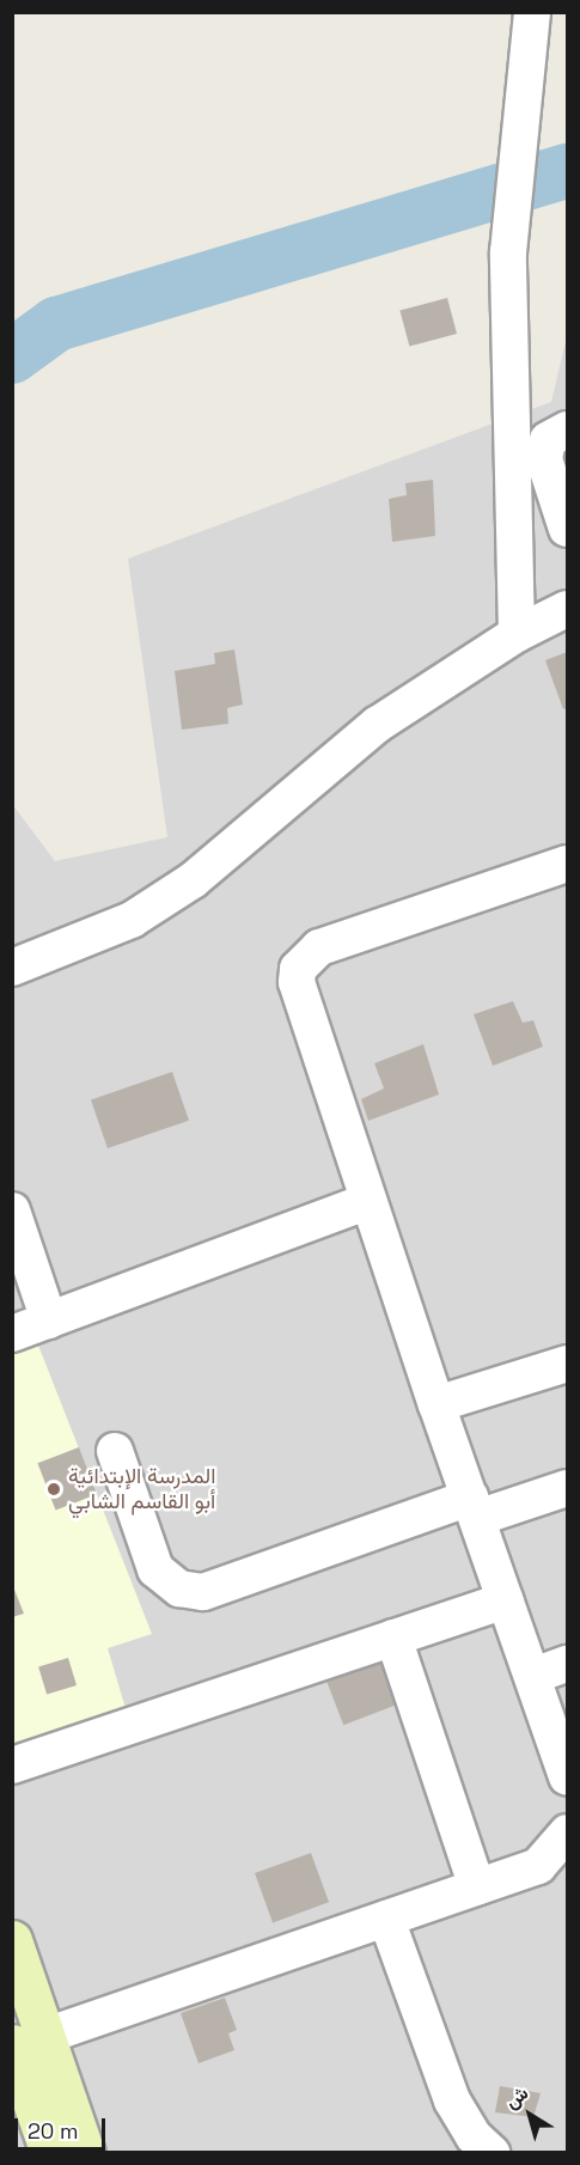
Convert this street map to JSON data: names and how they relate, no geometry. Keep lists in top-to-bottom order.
{
  "places": ["المدرسة الإبتدائية أبو القاسم الشابي"],
  "scale_bar": "20 m",
  "north": "top left"
}
